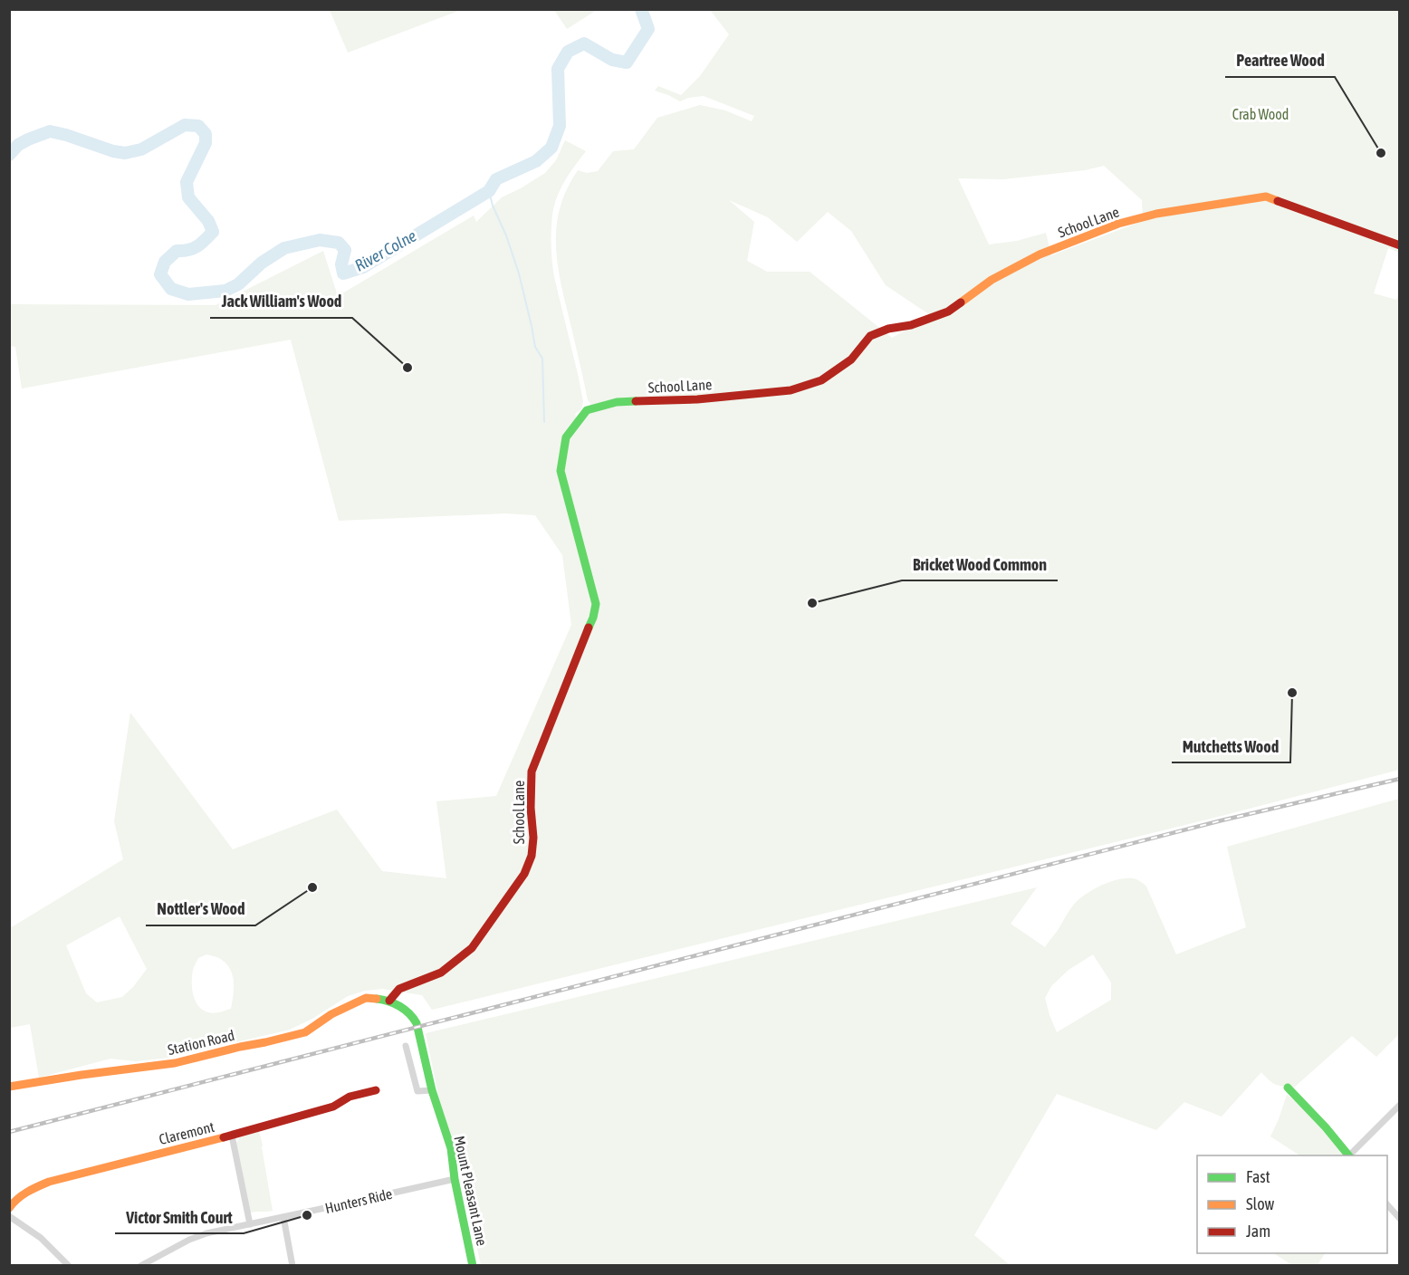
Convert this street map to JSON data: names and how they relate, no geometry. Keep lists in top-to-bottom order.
{
  "streets": {
    "street": [
      "School Lane",
      "Station Road",
      "Claremont",
      "Mount Pleasant Lane",
      "Hunters Ride"
    ]
  },
  "crossings": [
    ["School Lane", "Station Road"],
    ["School Lane", "Mount Pleasant Lane"],
    ["Station Road", "Mount Pleasant Lane"],
    ["Mount Pleasant Lane", "Hunters Ride"]
  ],
  "water": ["River Colne"],
  "parks": ["Crab Wood"],
  "places": [
    "Peartree Wood",
    "Jack William's Wood",
    "Bricket Wood Common",
    "Mutchetts Wood",
    "Nottler's Wood",
    "Victor Smith Court"
  ],
  "legend": ["Fast", "Slow", "Jam"]
}
